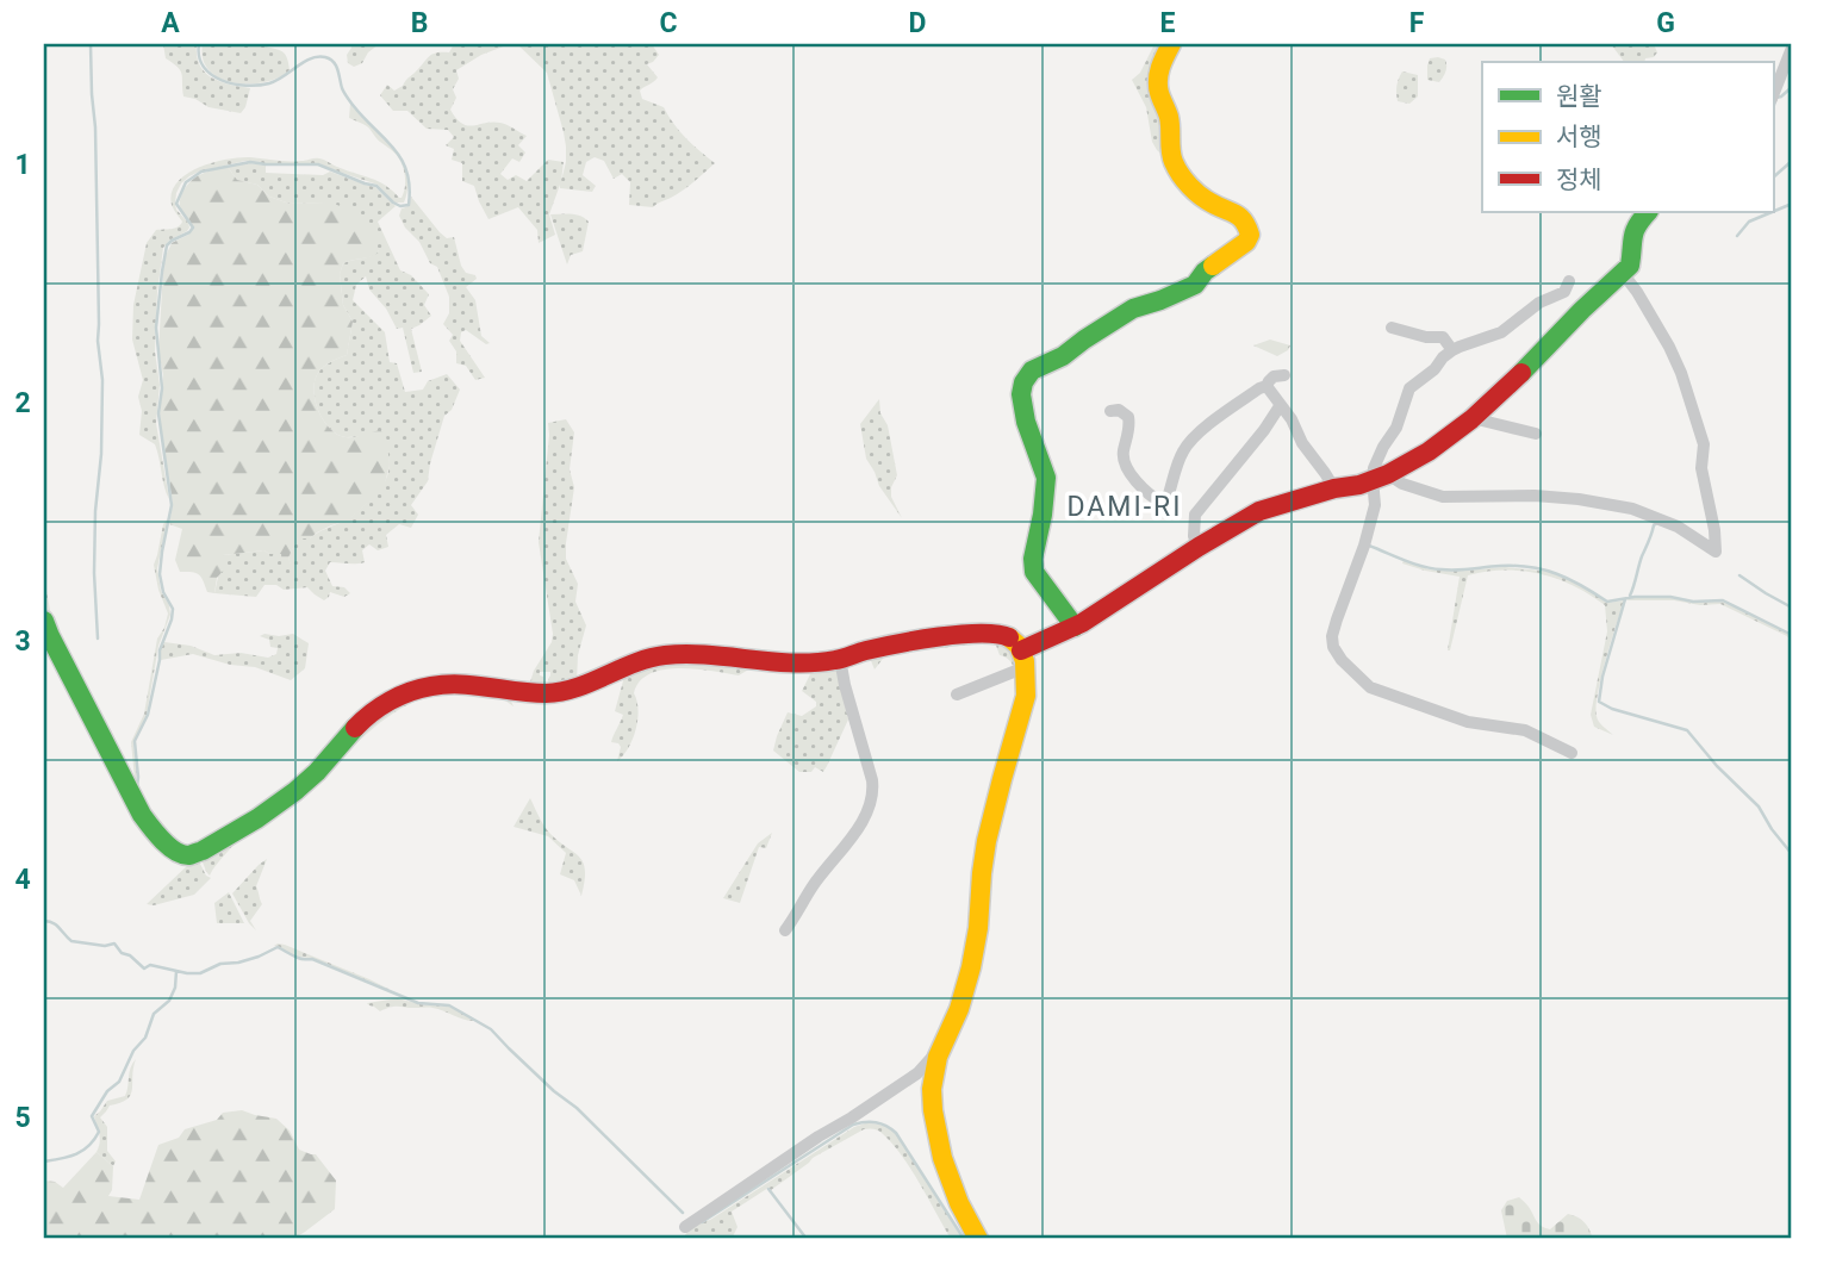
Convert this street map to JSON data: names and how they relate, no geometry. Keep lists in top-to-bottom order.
{
  "districts": ["DAMI-RI"],
  "legend": ["원활", "서행", "정체"],
  "grid": {
    "columns": [
      "A",
      "B",
      "C",
      "D",
      "E",
      "F",
      "G"
    ],
    "rows": [
      "1",
      "2",
      "3",
      "4",
      "5"
    ]
  }
}
